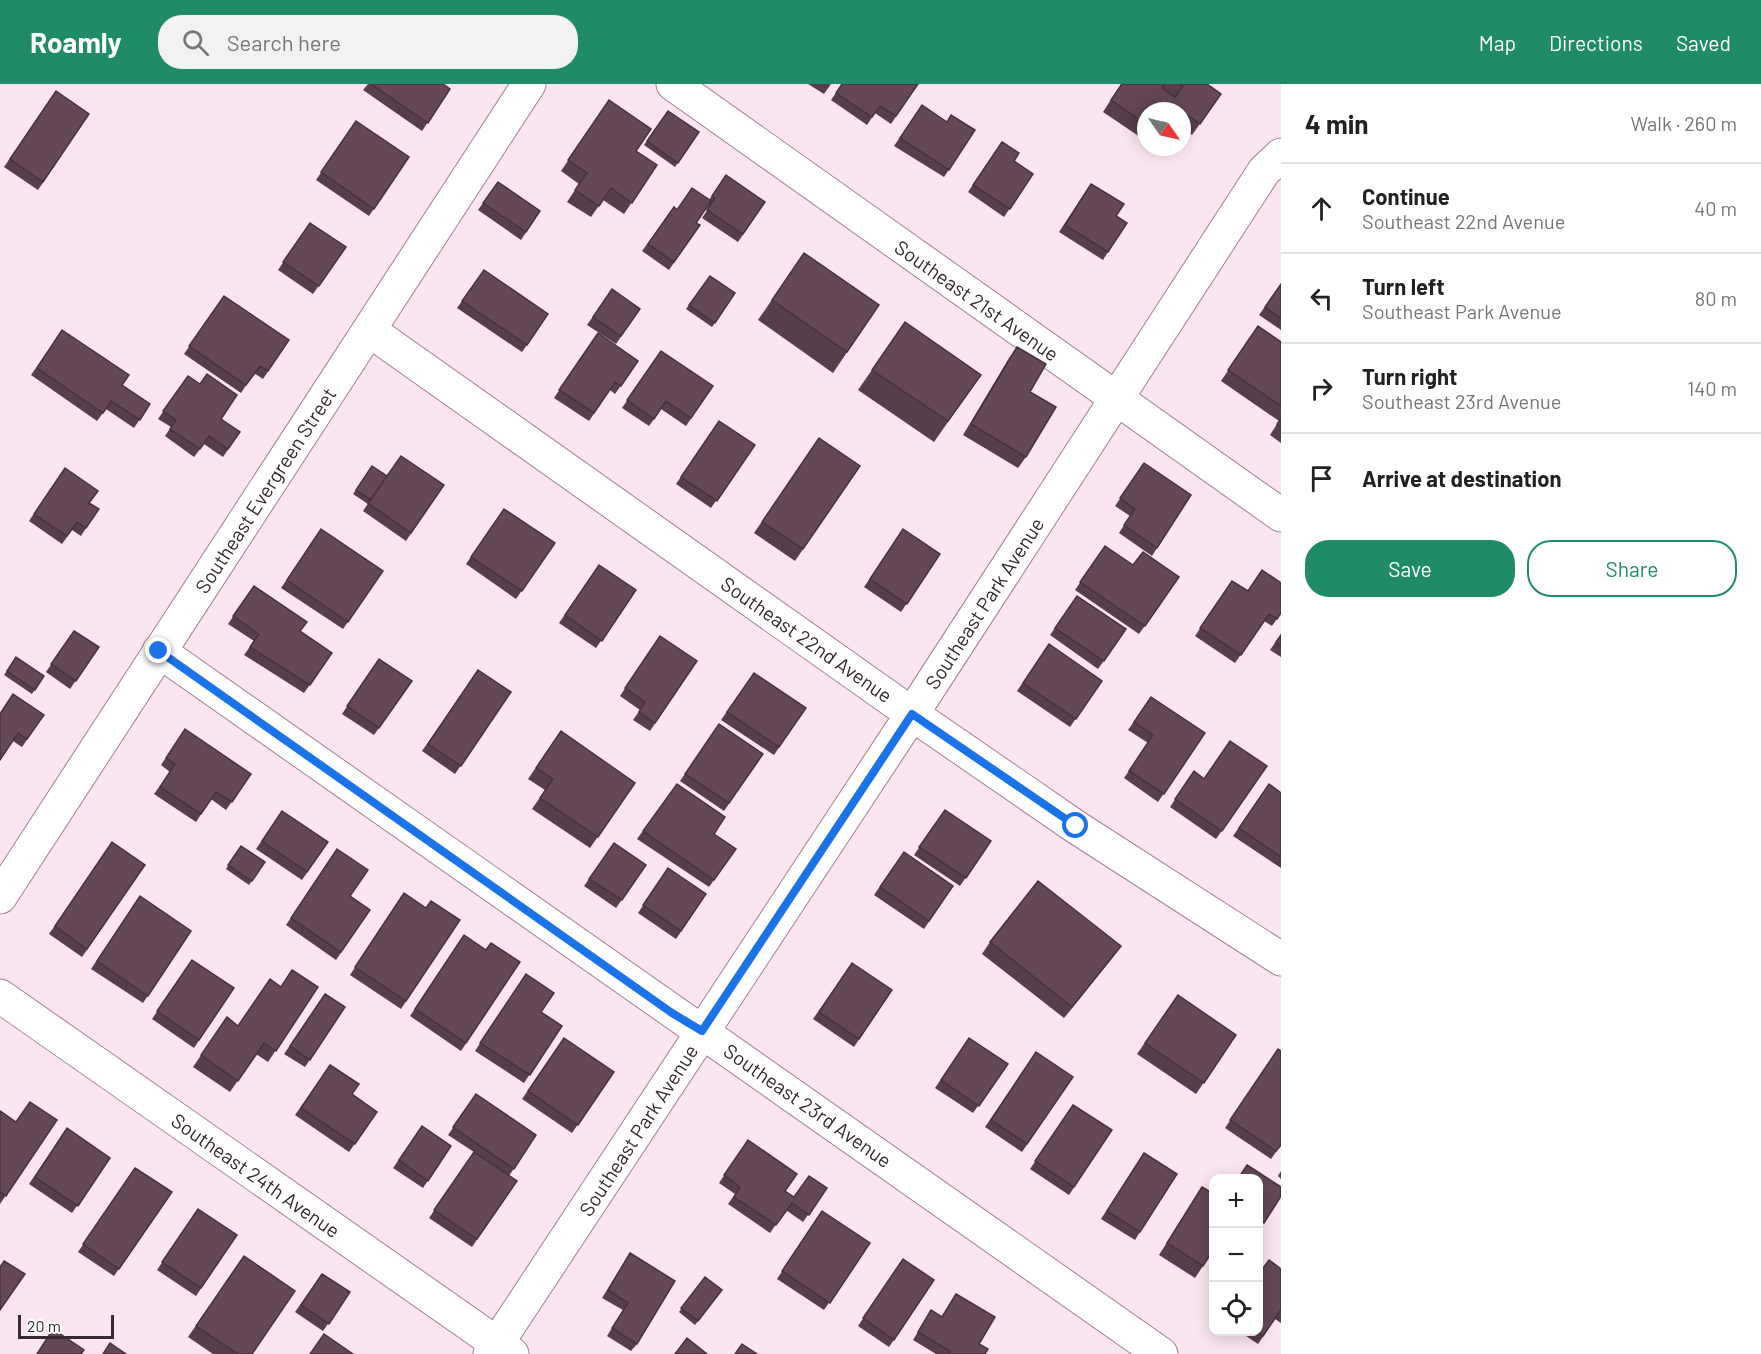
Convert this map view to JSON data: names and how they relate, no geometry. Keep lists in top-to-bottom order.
{
  "streets": {
    "street": [
      "Southeast 21st Avenue",
      "Southeast Evergreen Street",
      "Southeast Park Avenue",
      "Southeast 22nd Avenue",
      "Southeast 23rd Avenue",
      "Southeast 24th Avenue"
    ]
  },
  "crossings": [
    ["Southeast 21st Avenue", "Southeast Park Avenue"],
    ["Southeast Evergreen Street", "Southeast 22nd Avenue"],
    ["Southeast Evergreen Street", "Southeast 23rd Avenue"],
    ["Southeast Park Avenue", "Southeast 22nd Avenue"],
    ["Southeast Park Avenue", "Southeast 23rd Avenue"],
    ["Southeast Park Avenue", "Southeast 24th Avenue"]
  ],
  "scale_bar": "20 m",
  "north": "bottom right",
  "page": {
    "header": "Roamly",
    "search": "Search here",
    "nav": ["Map", "Directions", "Saved"],
    "heading": ["4 min", "Walk · 260 m"],
    "list": [
      ["Continue", "Southeast 22nd Avenue", "40 m"],
      ["Turn left", "Southeast Park Avenue", "80 m"],
      ["Turn right", "Southeast 23rd Avenue", "140 m"],
      "Arrive at destination"
    ],
    "buttons": ["Save", "Share"],
    "map_buttons": ["+", "−"],
    "scale": "20 m"
  }
}
